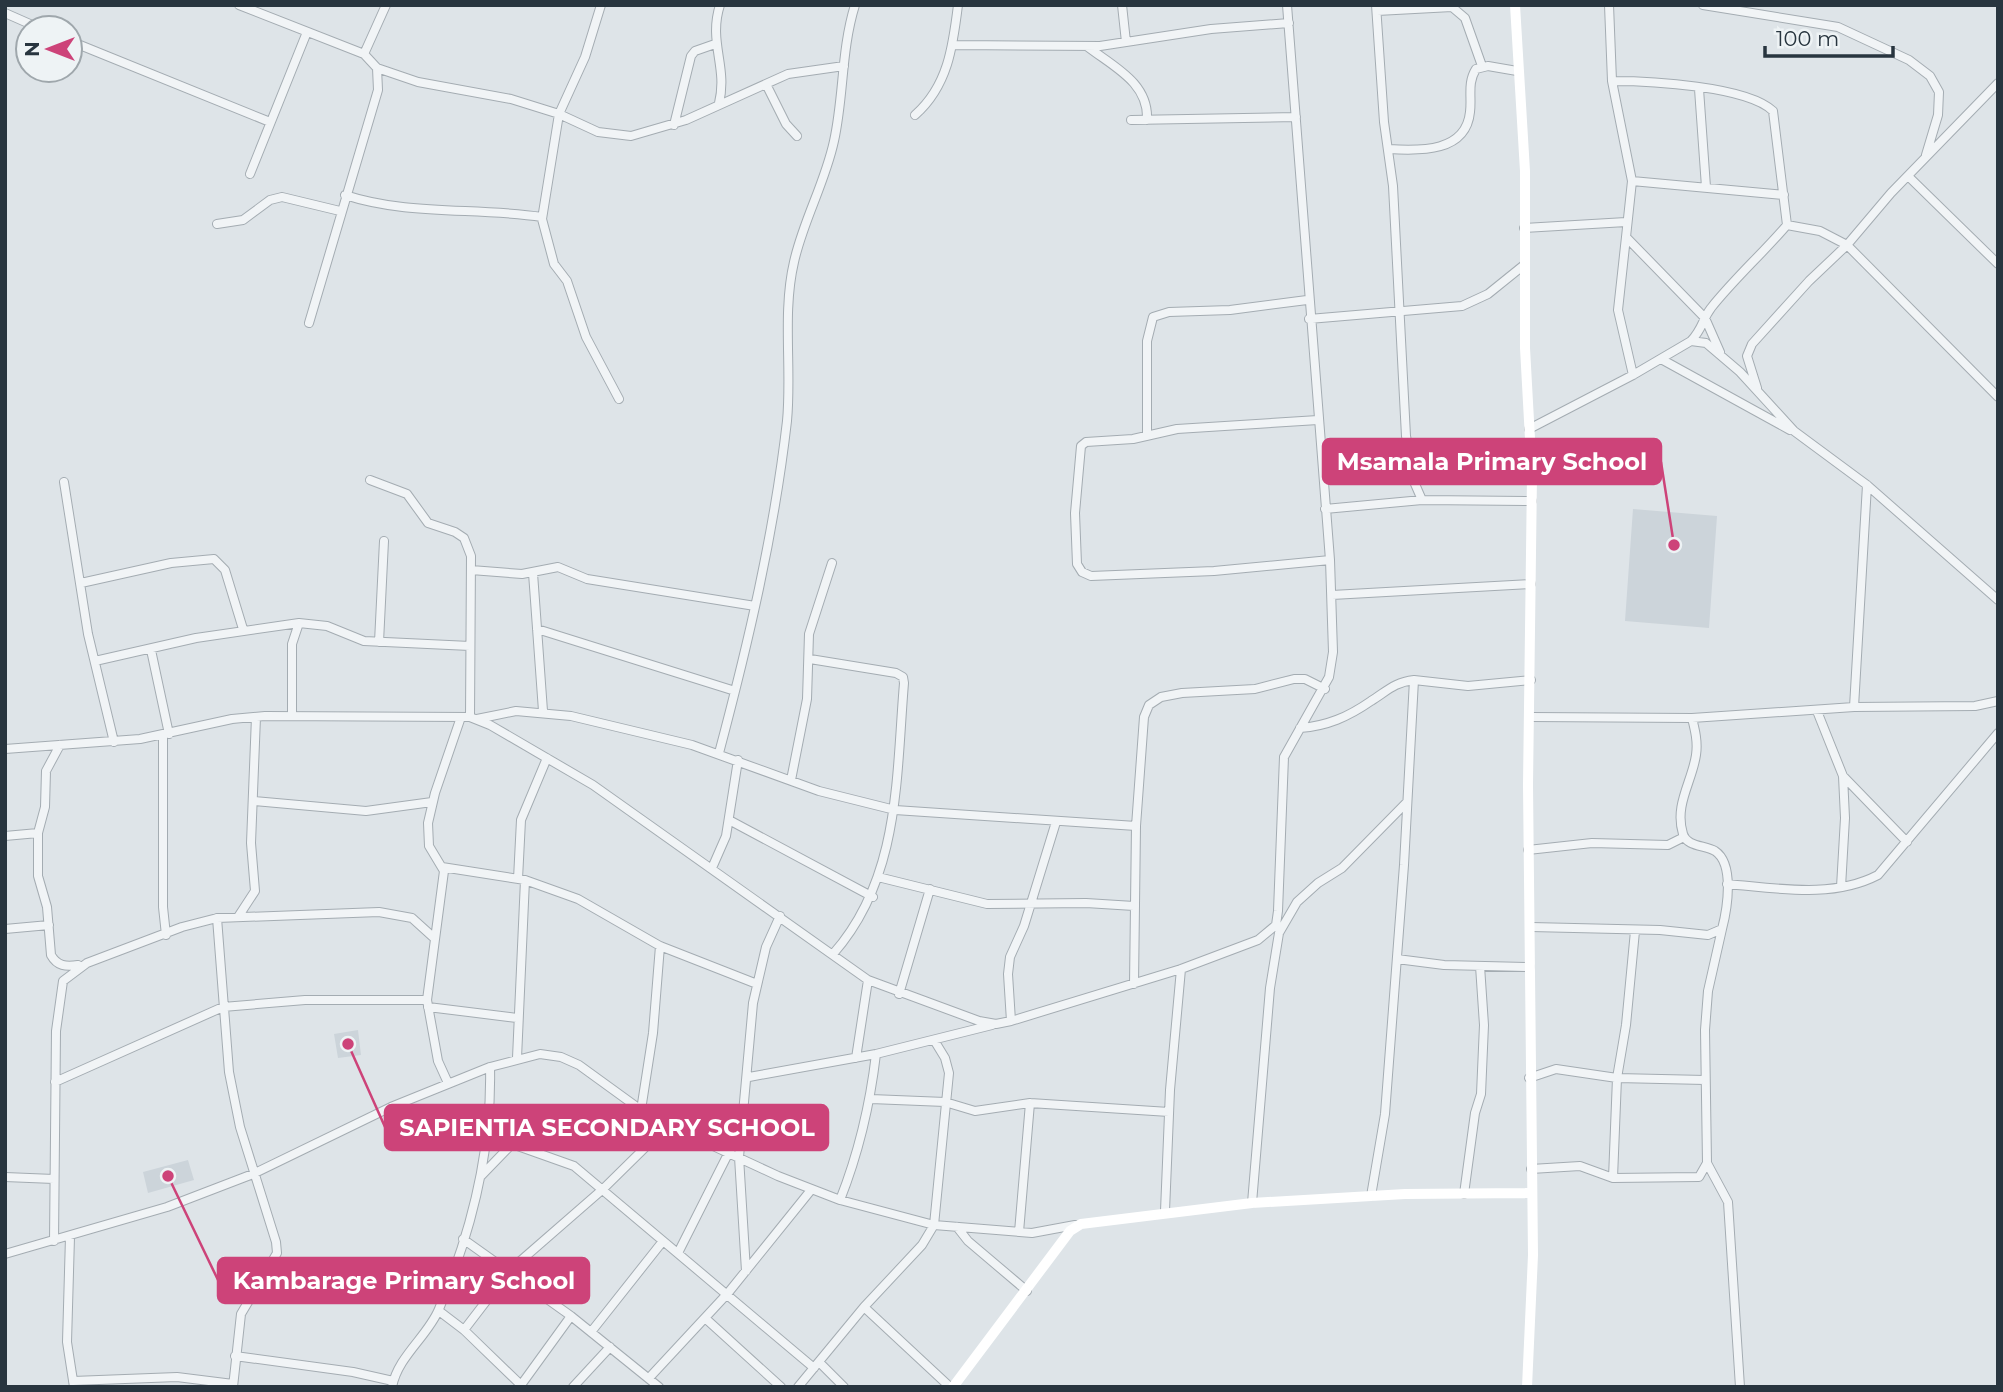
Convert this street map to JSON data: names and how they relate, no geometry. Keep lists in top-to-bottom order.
{
  "places": ["Msamala Primary School", "SAPIENTIA SECONDARY SCHOOL", "Kambarage Primary School"],
  "scale_bar": "100 m",
  "north": "left"
}
